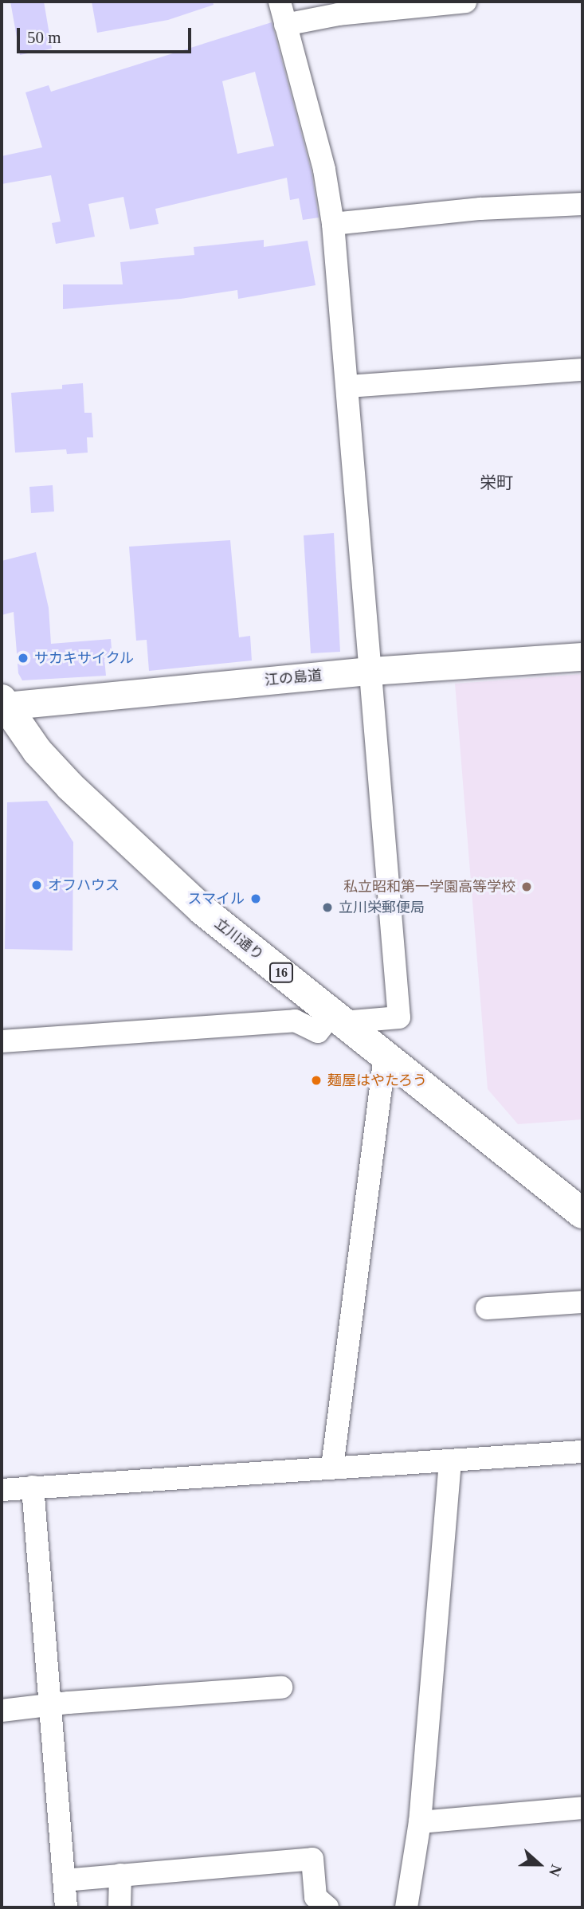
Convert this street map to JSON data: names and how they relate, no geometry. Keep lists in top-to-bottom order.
{
  "streets": {
    "main road": ["立川通り", "16"],
    "street": ["江の島道"]
  },
  "crossings": [
    ["江の島道", "立川通り"]
  ],
  "districts": ["栄町"],
  "places": [
    "サカキサイクル",
    "オフハウス",
    "私立昭和第一学園高等学校",
    "スマイル",
    "立川栄郵便局",
    "麺屋はやたろう"
  ],
  "scale_bar": "50 m",
  "north": "right"
}
